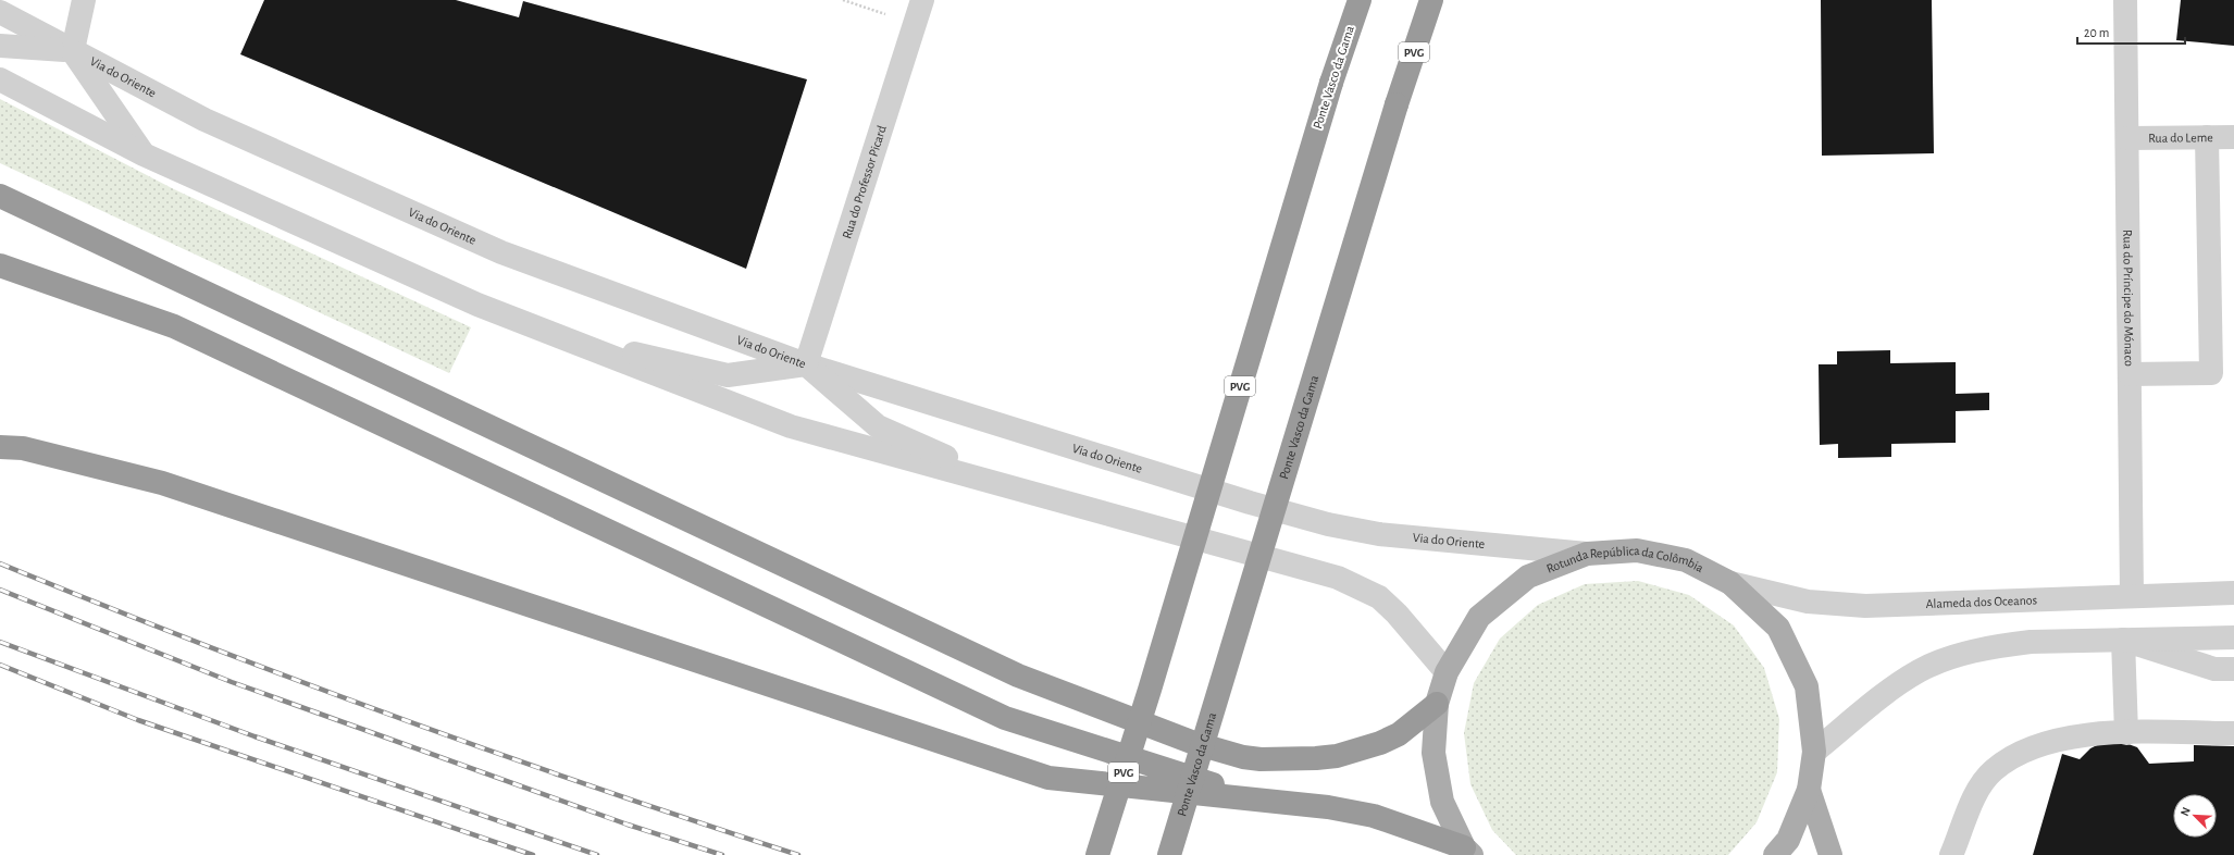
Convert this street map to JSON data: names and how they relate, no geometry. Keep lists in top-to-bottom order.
{
  "streets": {
    "highway": ["PVG", "Ponte Vasco da Gama"],
    "main road": ["Rotunda República da Colômbia"],
    "street": [
      "Via do Oriente",
      "Rua do Leme",
      "Rua do Professor Picard",
      "Rua do Príncipe do Mónaco",
      "Alameda dos Oceanos"
    ]
  },
  "crossings": [
    ["Via do Oriente", "Rua do Professor Picard"],
    ["Via do Oriente", "Rotunda República da Colômbia"],
    ["Rua do Leme", "Rua do Príncipe do Mónaco"],
    ["Rua do Príncipe do Mónaco", "Alameda dos Oceanos"],
    ["Rotunda República da Colômbia", "Alameda dos Oceanos"]
  ],
  "scale_bar": "20 m",
  "north": "top left"
}
